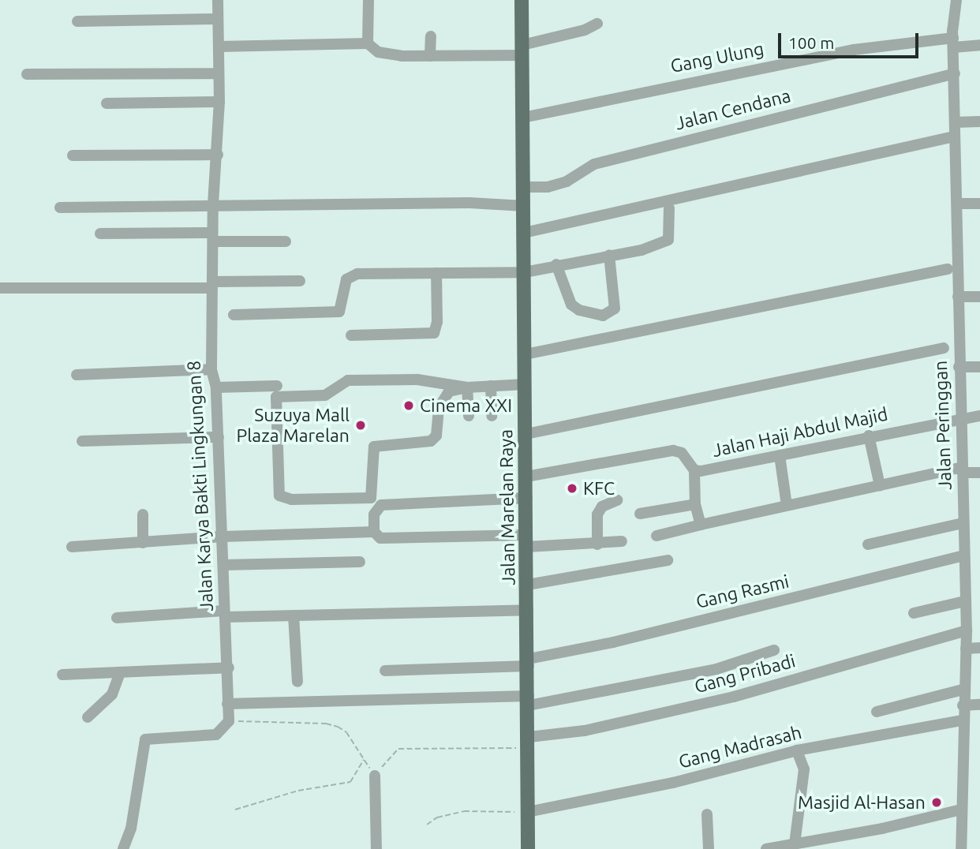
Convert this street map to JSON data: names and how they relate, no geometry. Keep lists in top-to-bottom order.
{
  "streets": {
    "main road": ["Jalan Marelan Raya"],
    "street": [
      "Gang Ulung",
      "Jalan Cendana",
      "Jalan Peringgan",
      "Jalan Haji Abdul Majid",
      "Jalan Karya Bakti Lingkungan 8",
      "Gang Rasmi",
      "Gang Pribadi",
      "Gang Madrasah"
    ]
  },
  "crossings": [
    ["Gang Ulung", "Jalan Peringgan"],
    ["Gang Ulung", "Jalan Marelan Raya"],
    ["Jalan Cendana", "Jalan Peringgan"],
    ["Jalan Cendana", "Jalan Marelan Raya"],
    ["Jalan Peringgan", "Jalan Haji Abdul Majid"],
    ["Jalan Peringgan", "Gang Rasmi"],
    ["Jalan Peringgan", "Gang Pribadi"],
    ["Jalan Peringgan", "Gang Madrasah"],
    ["Jalan Haji Abdul Majid", "Jalan Marelan Raya"],
    ["Jalan Marelan Raya", "Gang Rasmi"],
    ["Jalan Marelan Raya", "Gang Pribadi"],
    ["Jalan Marelan Raya", "Gang Madrasah"]
  ],
  "places": [
    "Cinema XXI",
    "Suzuya Mall Plaza Marelan",
    "KFC",
    "Masjid Al-Hasan"
  ],
  "scale_bar": "100 m"
}
